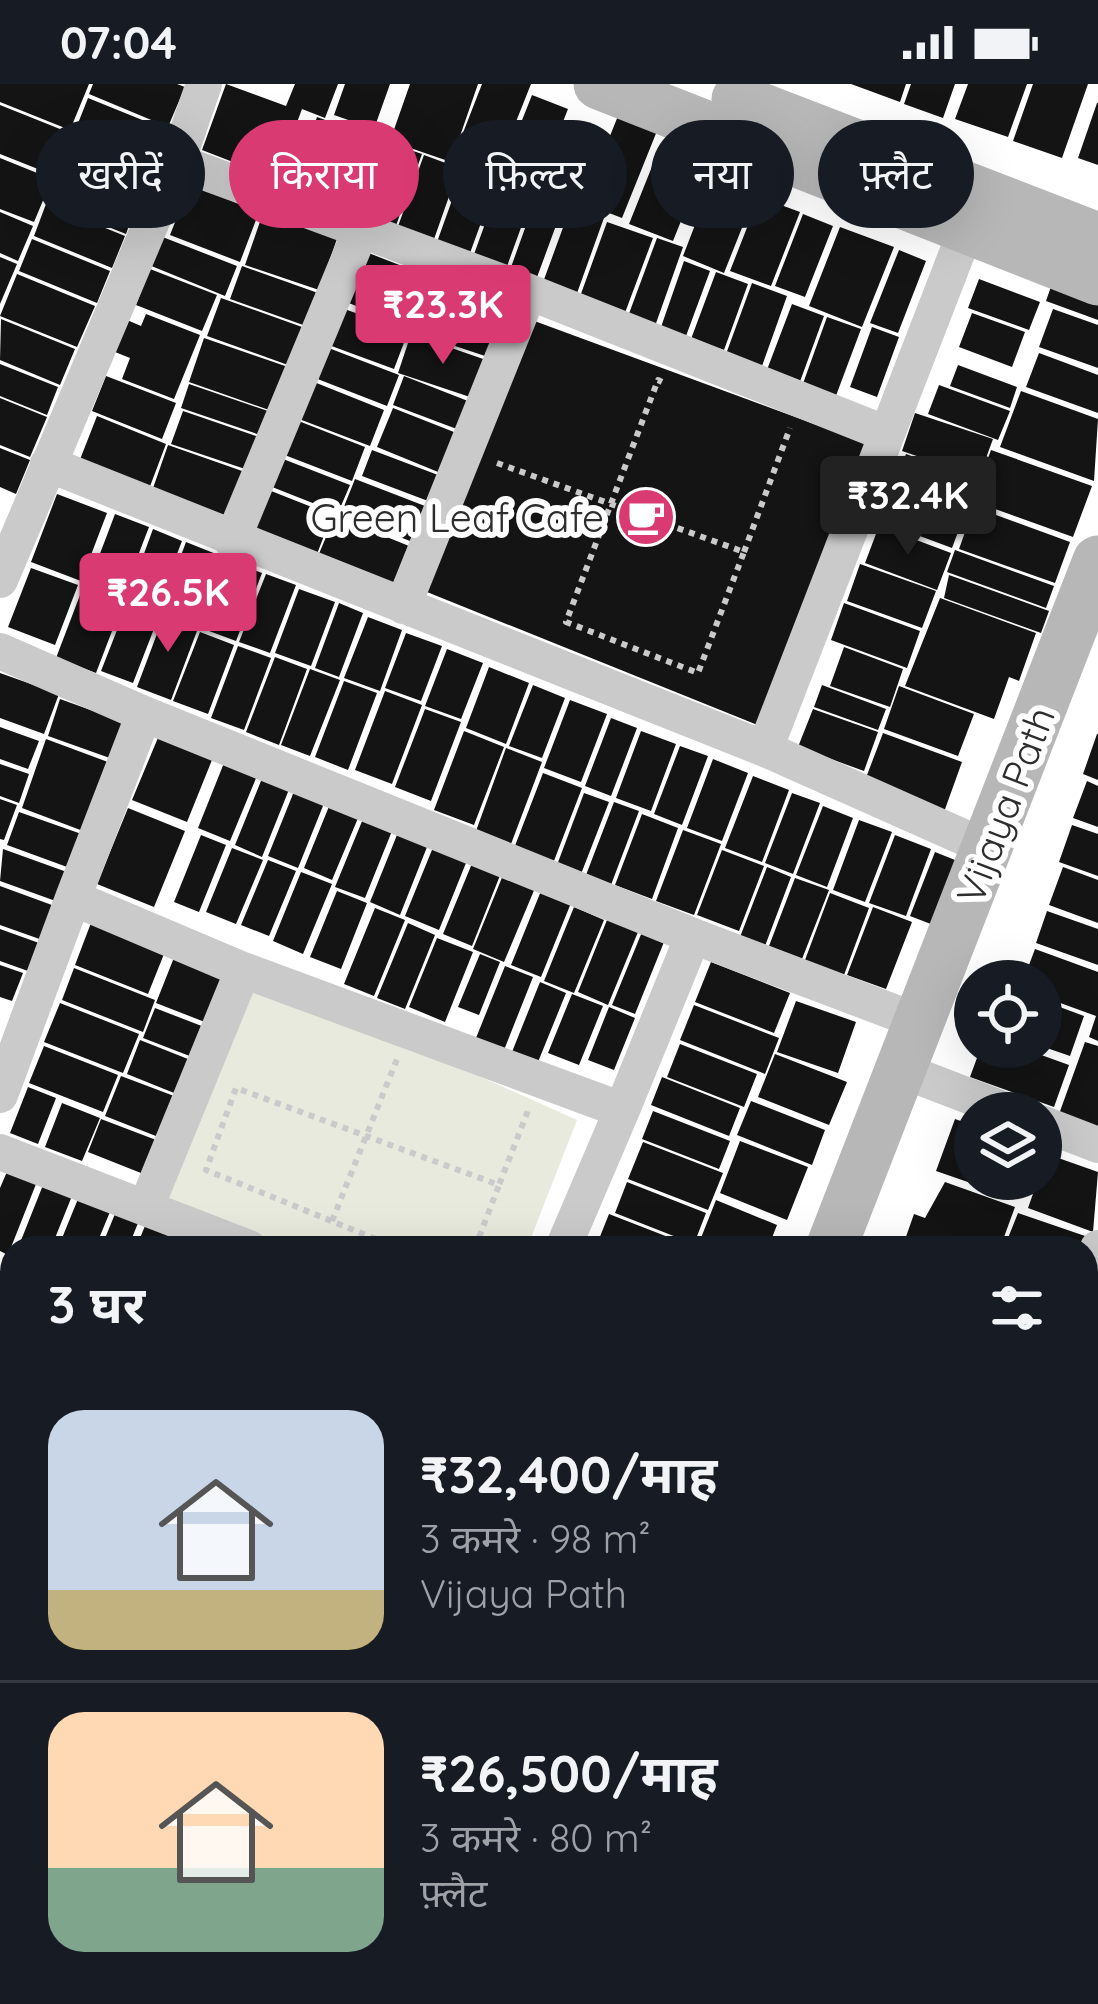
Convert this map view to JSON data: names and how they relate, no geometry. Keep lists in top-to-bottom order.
{
  "streets": {
    "street": ["Vijaya Path"]
  },
  "places": {
    "cafe": ["Green Leaf Cafe"]
  },
  "page": {
    "status": "07:04",
    "chip": [
      "खरीदें",
      "किराया",
      "फ़िल्टर",
      "नया",
      "फ़्लैट"
    ],
    "price": ["₹23.3K", "₹32.4K", "₹26.5K"],
    "heading": "3 घर",
    "list": [
      {
        "name": "₹32,400/माह",
        "note": "3 कमरे · 98 m² · Vijaya Path"
      },
      {
        "name": "₹26,500/माह",
        "note": "3 कमरे · 80 m² · फ़्लैट"
      }
    ]
  }
}
